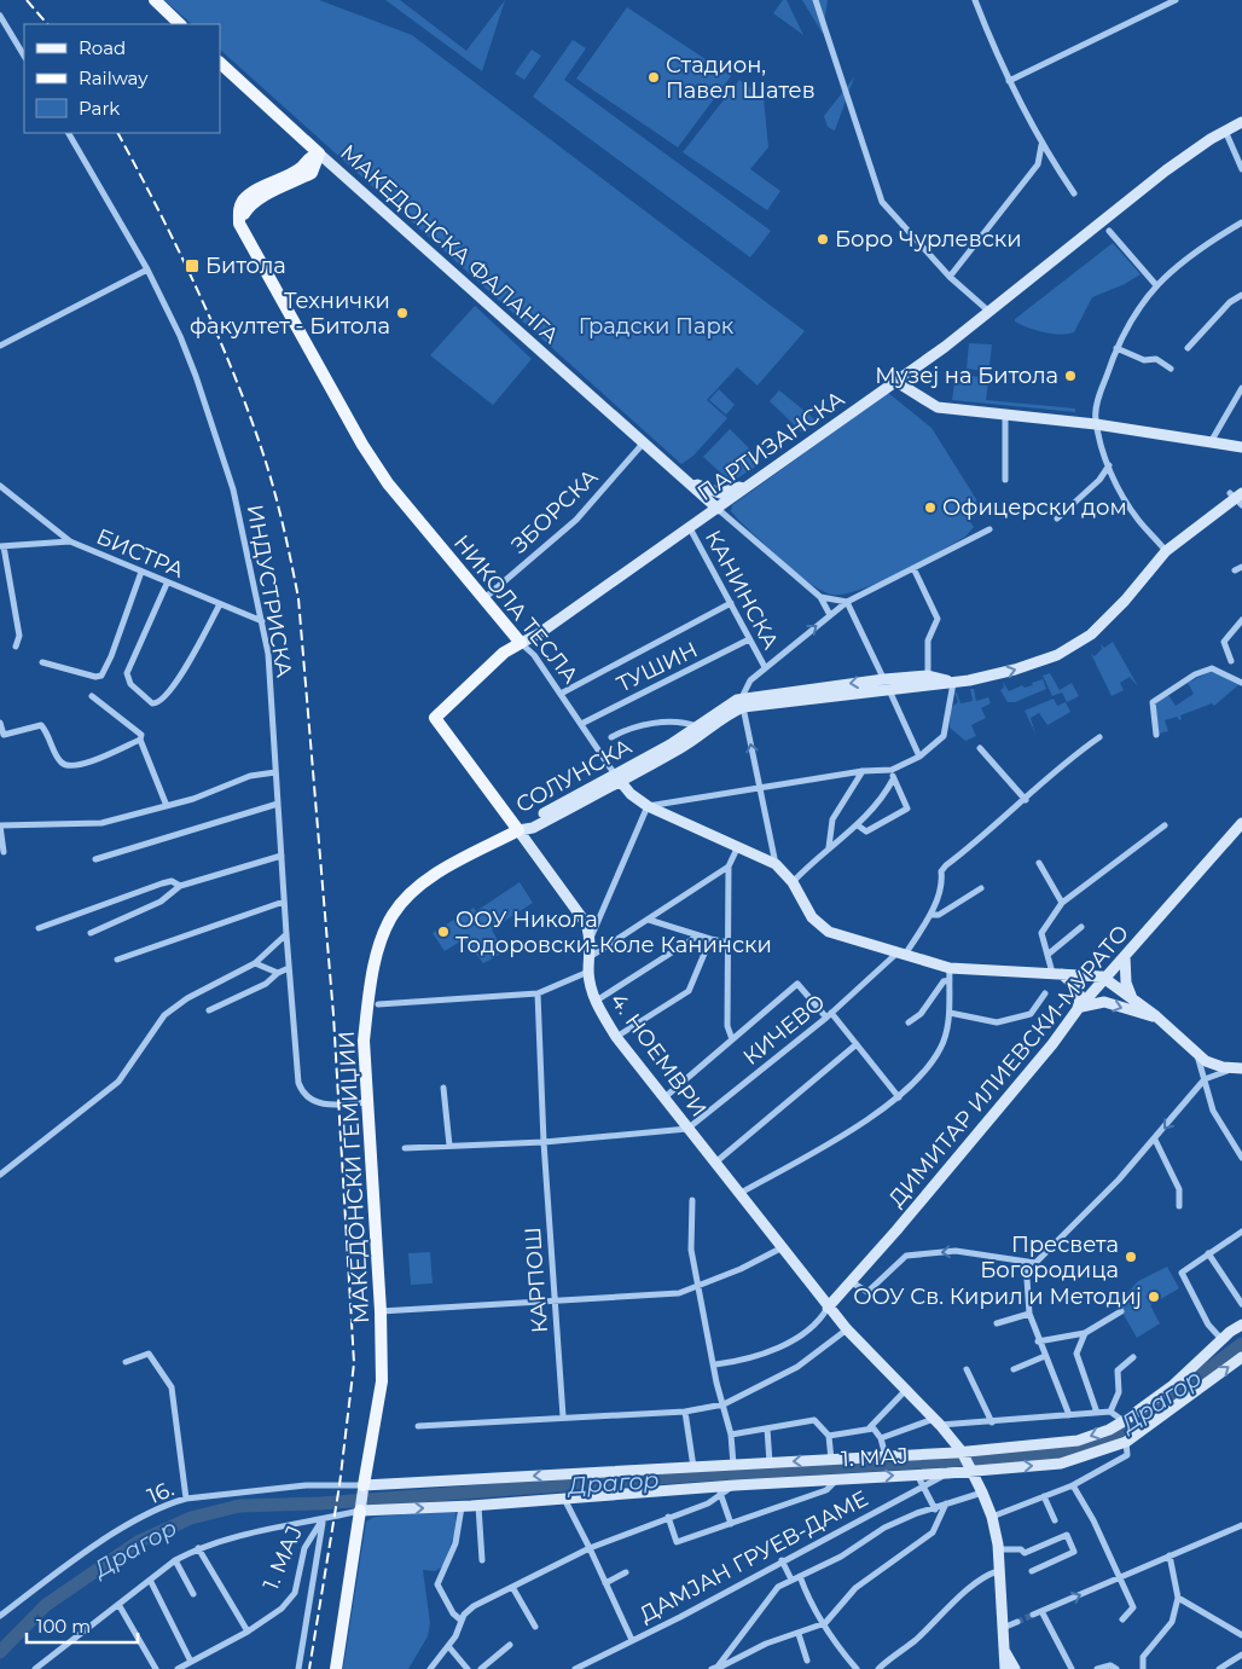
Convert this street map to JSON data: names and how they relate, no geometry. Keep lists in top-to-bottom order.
{
  "streets": {
    "main road": [
      "МАКЕДОНСКА ФАЛАНГА",
      "НИКОЛА ТЕСЛА",
      "4. НОЕМВРИ",
      "МАКЕДОНСКИ ГЕМИЏИИ"
    ],
    "street": [
      "ПАРТИЗАНСКА",
      "ЗБОРСКА",
      "БИСТРА",
      "КАНИНСКА",
      "ИНДУСТРИСКА",
      "ТУШИН",
      "СОЛУНСКА",
      "КИЧЕВО",
      "ДИМИТАР ИЛИЕВСКИ-МУРАТО",
      "КАРПОШ",
      "1. МАЈ",
      "16.",
      "ДАМЈАН ГРУЕВ-ДАМЕ"
    ]
  },
  "crossings": [
    ["МАКЕДОНСКА ФАЛАНГА", "ПАРТИЗАНСКА"],
    ["МАКЕДОНСКА ФАЛАНГА", "ЗБОРСКА"],
    ["МАКЕДОНСКА ФАЛАНГА", "НИКОЛА ТЕСЛА"],
    ["ПАРТИЗАНСКА", "КАНИНСКА"],
    ["ПАРТИЗАНСКА", "НИКОЛА ТЕСЛА"],
    ["ПАРТИЗАНСКА", "4. НОЕМВРИ"],
    ["ЗБОРСКА", "НИКОЛА ТЕСЛА"],
    ["БИСТРА", "ИНДУСТРИСКА"],
    ["КАНИНСКА", "ТУШИН"],
    ["ИНДУСТРИСКА", "МАКЕДОНСКИ ГЕМИЏИИ"],
    ["НИКОЛА ТЕСЛА", "ТУШИН"],
    ["НИКОЛА ТЕСЛА", "СОЛУНСКА"],
    ["НИКОЛА ТЕСЛА", "КИЧЕВО"],
    ["НИКОЛА ТЕСЛА", "4. НОЕМВРИ"],
    ["НИКОЛА ТЕСЛА", "ДИМИТАР ИЛИЕВСКИ-МУРАТО"],
    ["СОЛУНСКА", "4. НОЕМВРИ"],
    ["СОЛУНСКА", "МАКЕДОНСКИ ГЕМИЏИИ"],
    ["КИЧЕВО", "4. НОЕМВРИ"],
    ["4. НОЕМВРИ", "ДИМИТАР ИЛИЕВСКИ-МУРАТО"],
    ["4. НОЕМВРИ", "МАКЕДОНСКИ ГЕМИЏИИ"],
    ["4. НОЕМВРИ", "1. МАЈ"],
    ["МАКЕДОНСКИ ГЕМИЏИИ", "1. МАЈ"],
    ["МАКЕДОНСКИ ГЕМИЏИИ", "16."],
    ["1. МАЈ", "16."],
    ["1. МАЈ", "ДАМЈАН ГРУЕВ-ДАМЕ"]
  ],
  "water": ["Драгор"],
  "parks": ["Градски Парк"],
  "places": {
    "other": [
      "Стадион, Павел Шатев",
      "Боро Чурлевски",
      "Технички факултет - Битола",
      "Музеј на Битола",
      "Офицерски дом",
      "ООУ Никола Тодоровски-Коле Канински",
      "Пресвета Богородица",
      "ООУ Св. Кирил и Методиј"
    ],
    "transit": ["Битола"]
  },
  "legend": ["Road", "Railway", "Park"],
  "scale_bar": "100 m"
}
